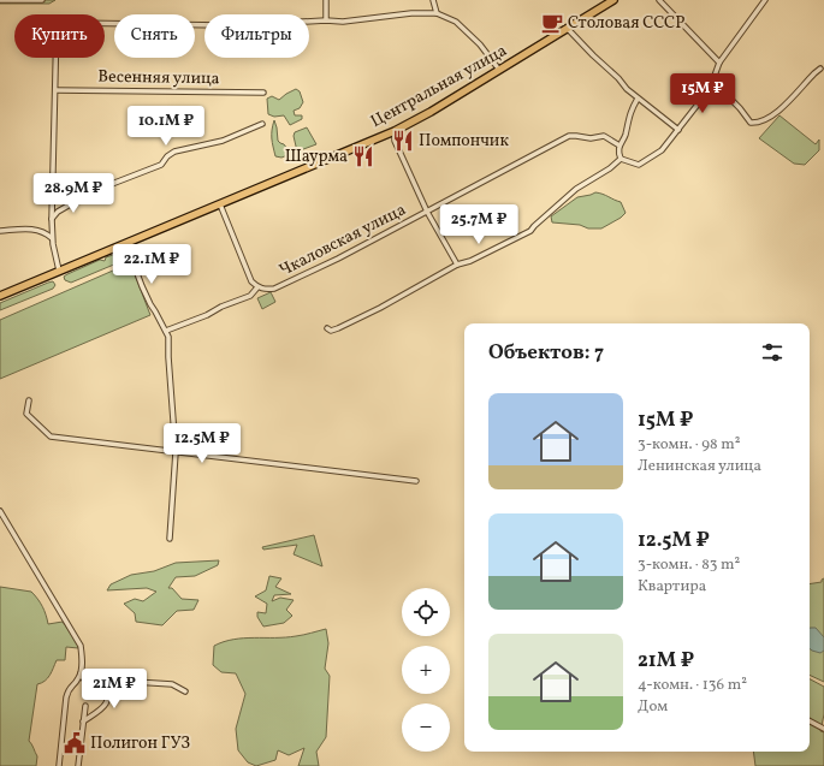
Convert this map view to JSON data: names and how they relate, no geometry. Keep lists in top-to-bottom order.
{
  "streets": {
    "main road": ["Центральная улица"],
    "street": ["Весенняя улица", "Чкаловская улица"]
  },
  "places": {
    "cafe": ["Столовая СССР"],
    "restaurant": ["Помпончик", "Шаурма"],
    "public building": ["Полигон ГУЗ"]
  },
  "page": {
    "chip": ["Купить", "Снять", "Фильтры"],
    "price": [
      "15M ₽",
      "10.1M ₽",
      "28.9M ₽",
      "25.7M ₽",
      "22.1M ₽",
      "12.5M ₽",
      "21M ₽"
    ],
    "heading": "Объектов: 7",
    "list": [
      {
        "name": "15M ₽",
        "note": "3-комн. · 98 m² · Ленинская улица"
      },
      {
        "name": "12.5M ₽",
        "note": "3-комн. · 83 m² · Квартира"
      },
      {
        "name": "21M ₽",
        "note": "4-комн. · 136 m² · Дом"
      }
    ],
    "map_buttons": ["+", "−"]
  }
}
